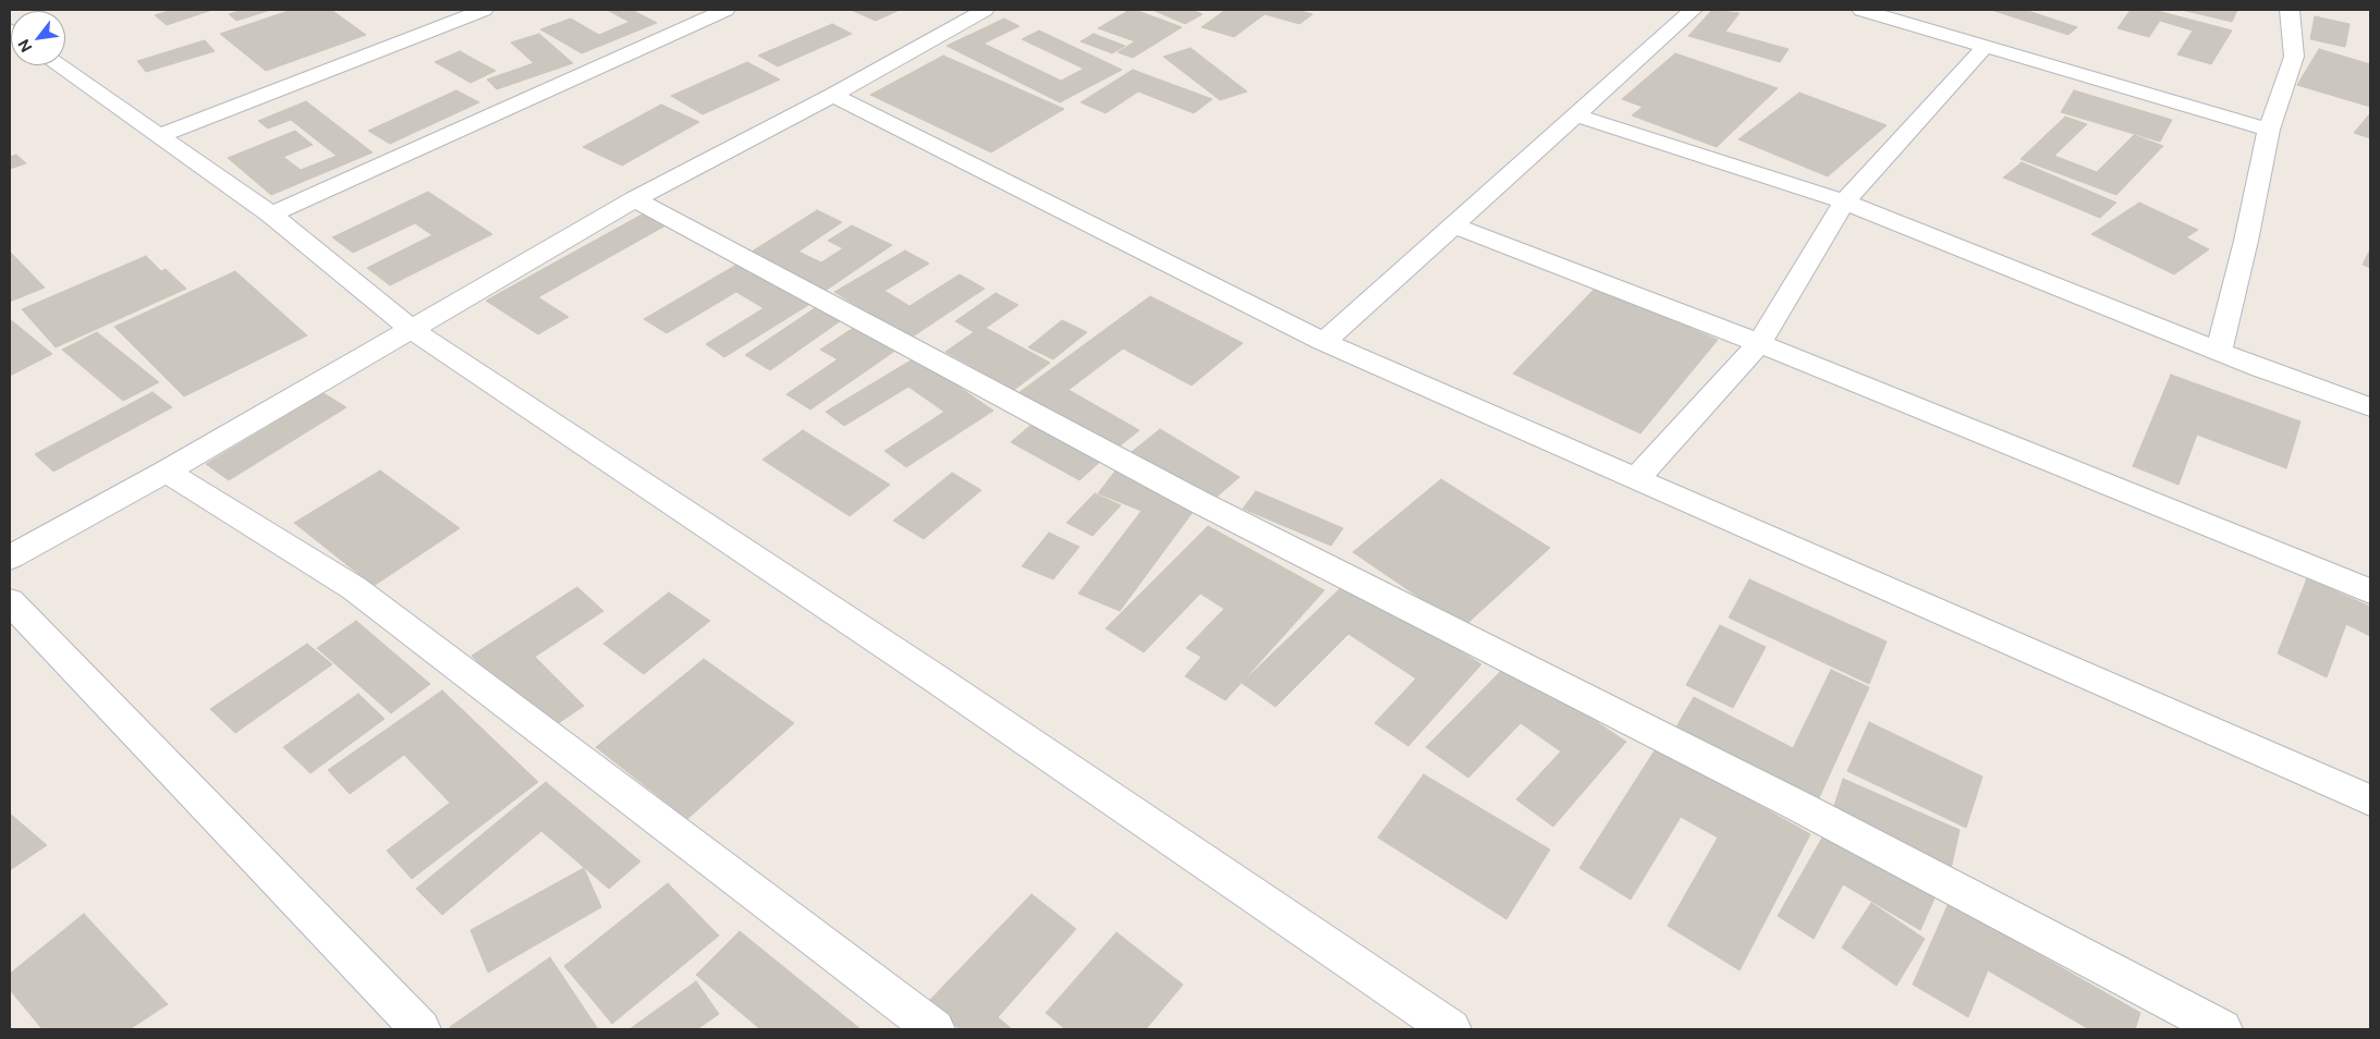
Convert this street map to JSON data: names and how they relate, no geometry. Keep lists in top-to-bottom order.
{
  "north": "bottom left"
}
